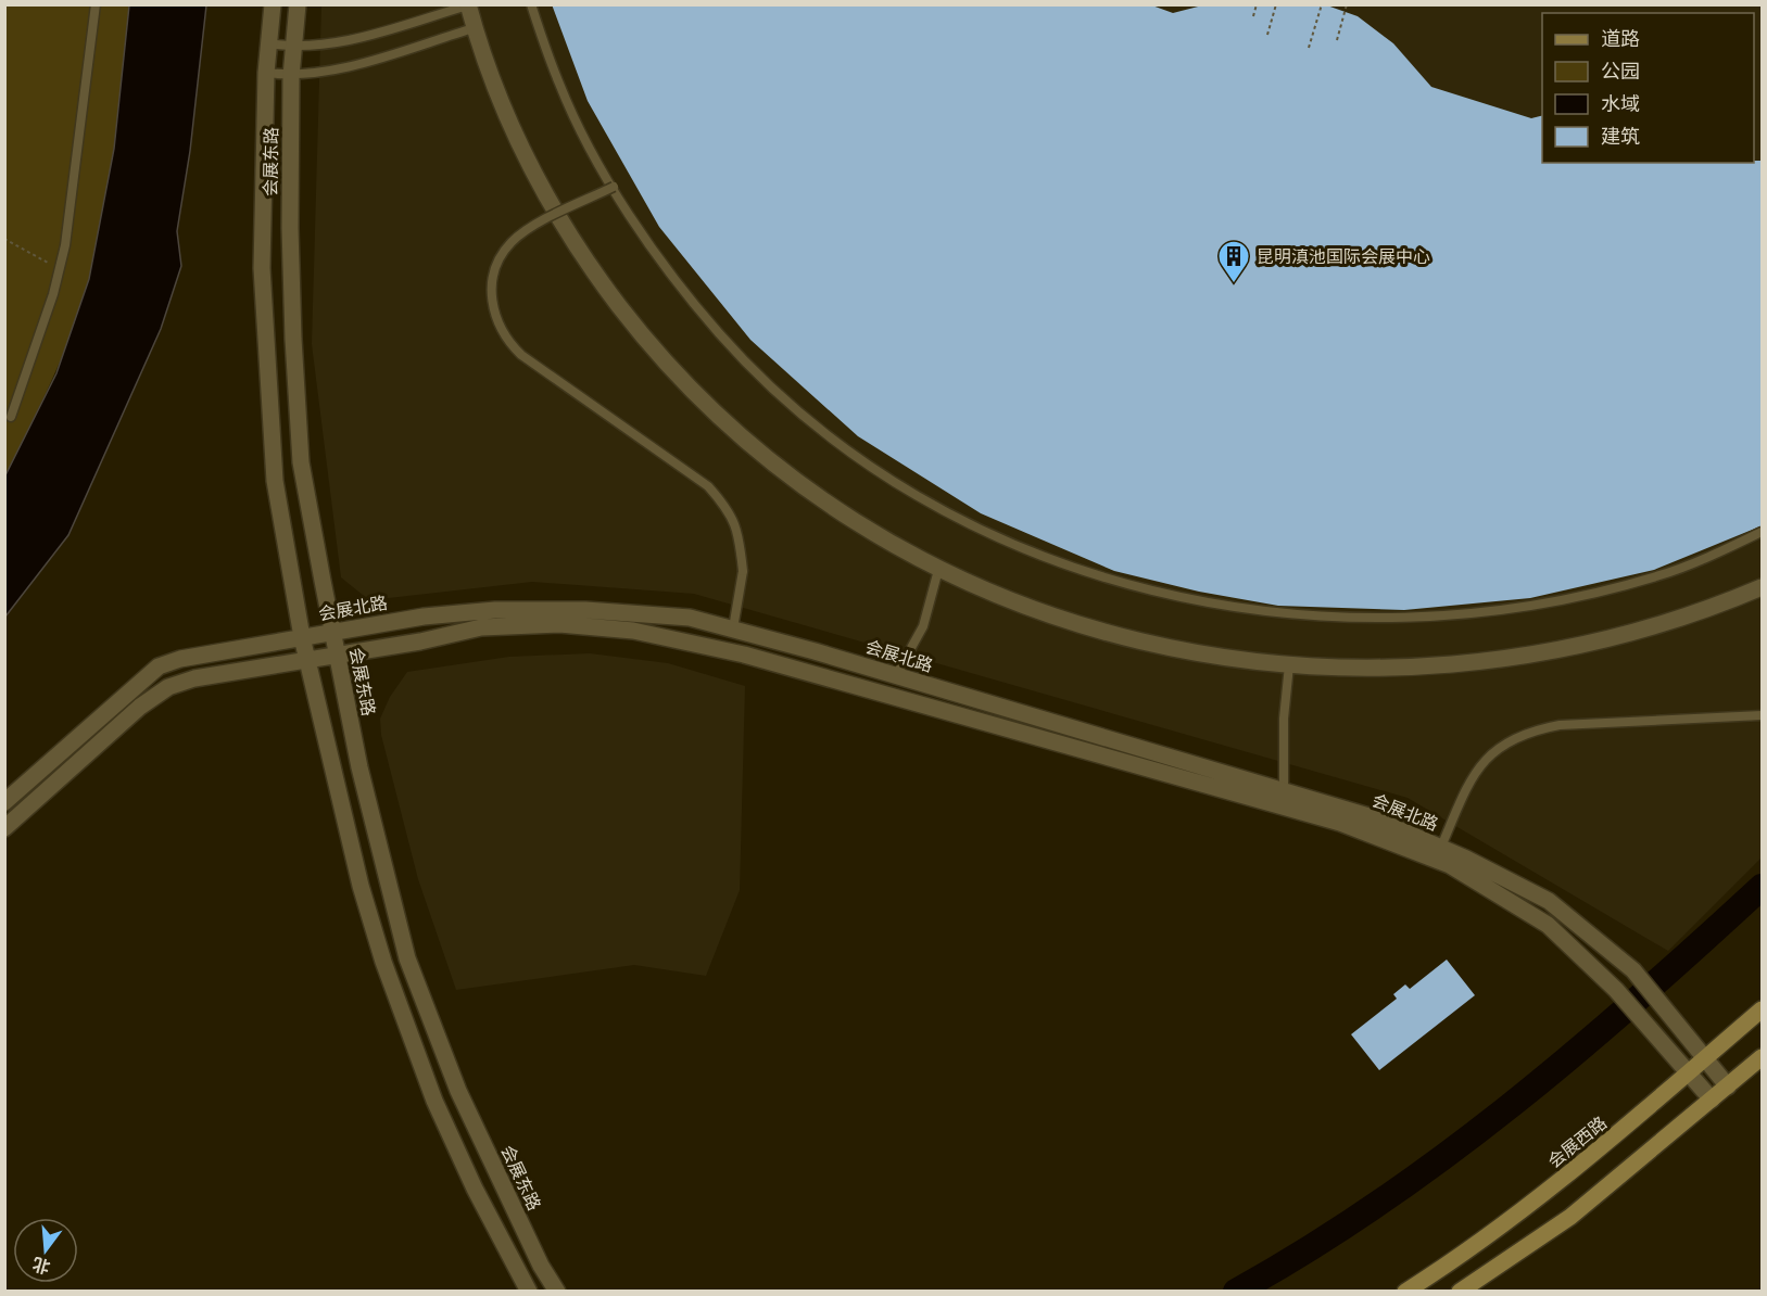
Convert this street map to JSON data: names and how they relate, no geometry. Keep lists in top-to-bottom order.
{
  "streets": {
    "main road": ["会展西路"],
    "street": ["会展东路", "会展北路"]
  },
  "crossings": [
    ["会展东路", "会展北路"],
    ["会展北路", "会展西路"]
  ],
  "places": {
    "building": ["昆明滇池国际会展中心"]
  },
  "legend": [
    "道路",
    "公园",
    "水域",
    "建筑"
  ],
  "north": "bottom"
}
